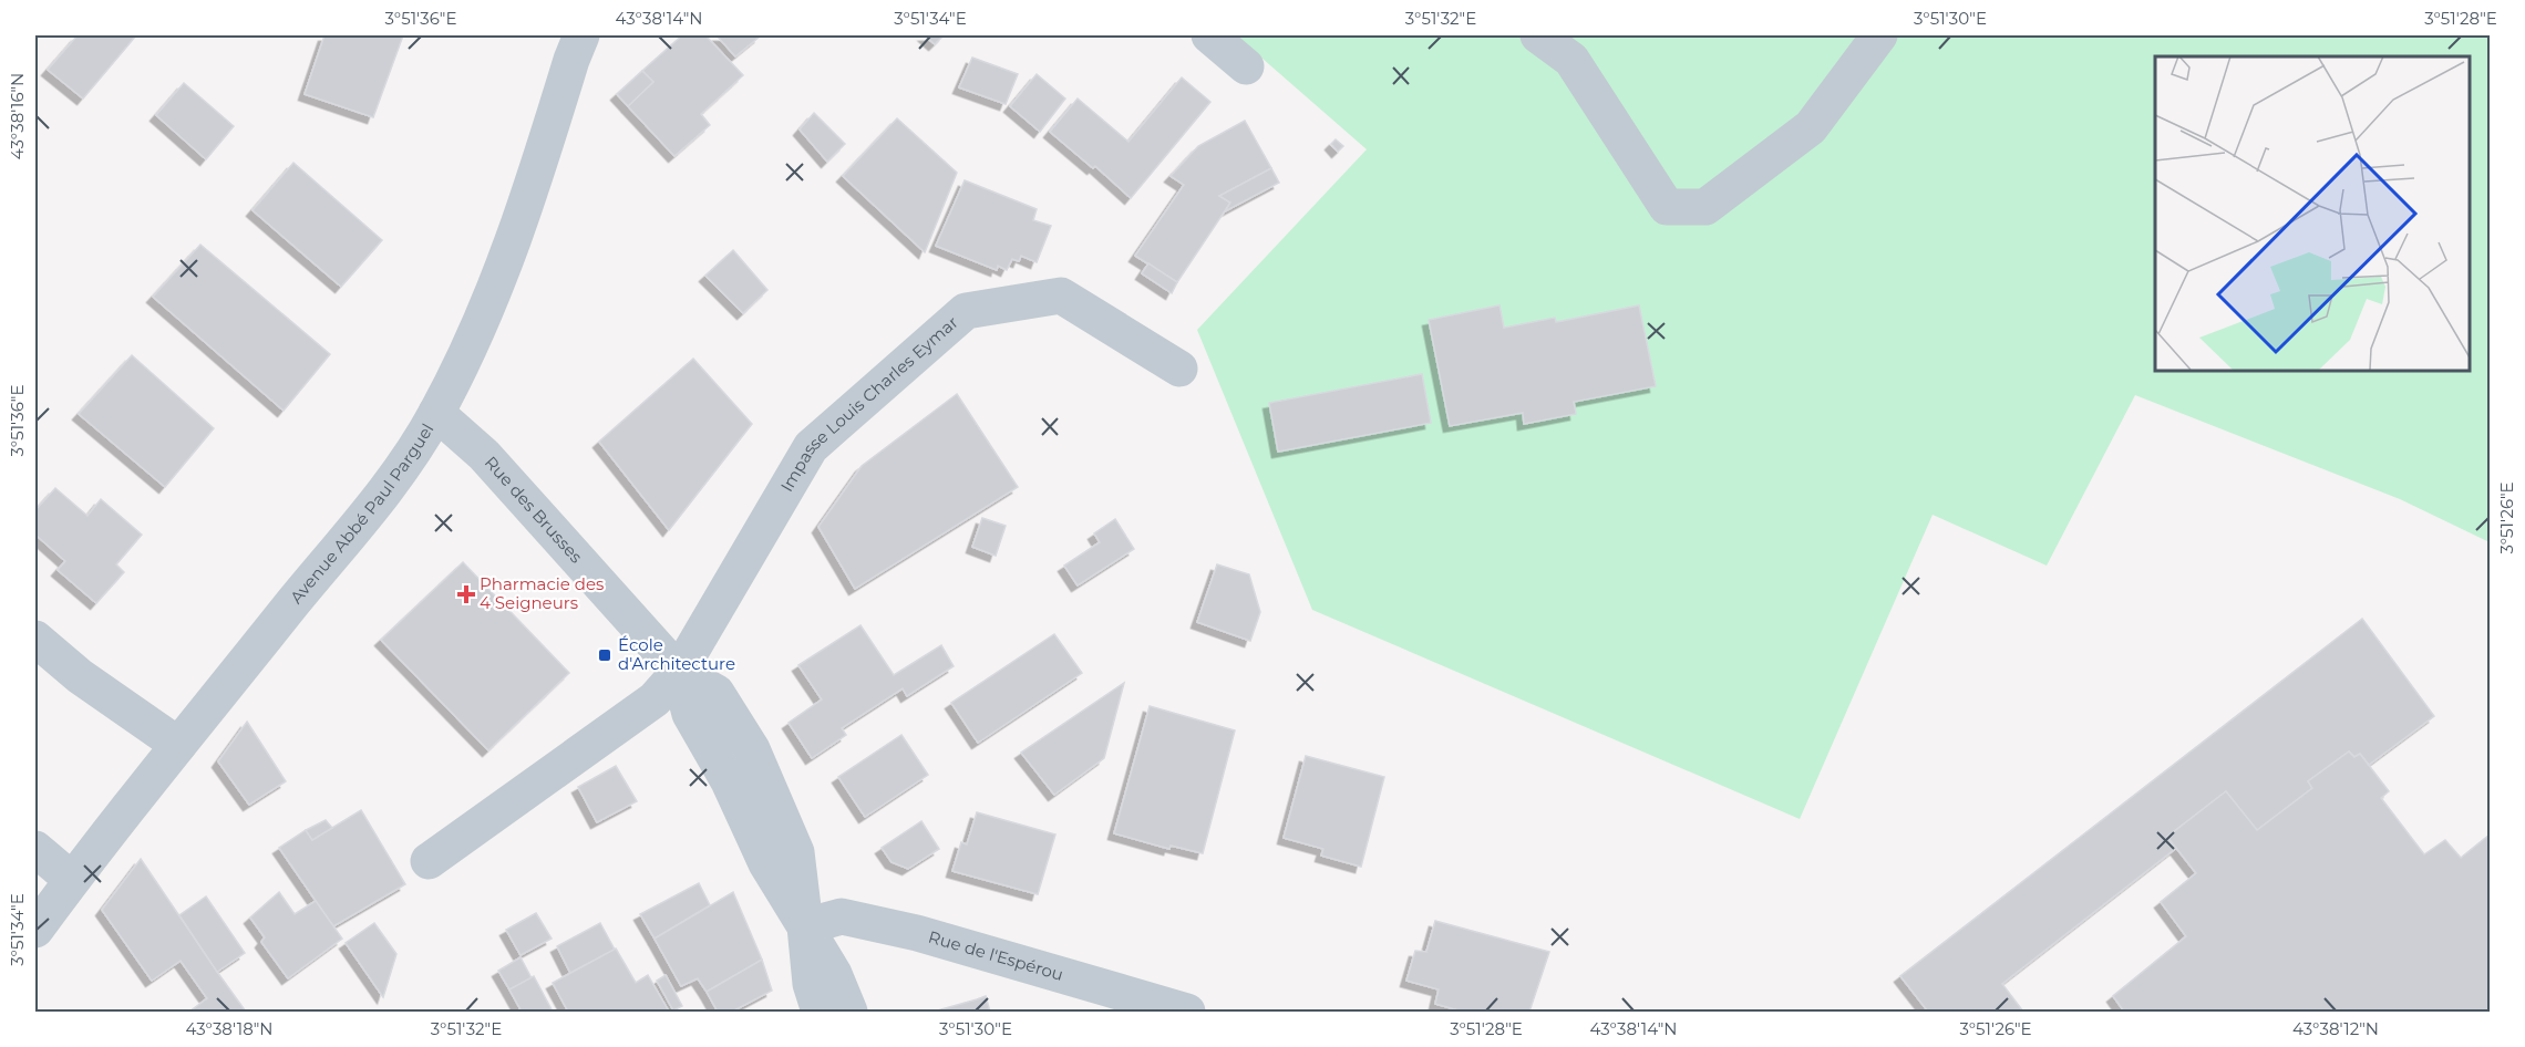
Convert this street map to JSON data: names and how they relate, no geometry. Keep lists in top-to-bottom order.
{
  "streets": {
    "street": [
      "Impasse Louis Charles Eymar",
      "Rue des Brusses",
      "Avenue Abbé Paul Parguel",
      "Rue de l'Espérou"
    ]
  },
  "crossings": [
    ["Impasse Louis Charles Eymar", "Rue des Brusses"],
    ["Rue des Brusses", "Avenue Abbé Paul Parguel"],
    ["Rue des Brusses", "Rue de l'Espérou"]
  ],
  "places": {
    "health": ["Pharmacie des 4 Seigneurs"],
    "transit": ["École d'Architecture"]
  },
  "coordinates": [
    "3°51'36\"E",
    "43°38'14\"N",
    "3°51'34\"E",
    "3°51'32\"E",
    "3°51'30\"E",
    "3°51'28\"E",
    "43°38'16\"N",
    "3°51'26\"E",
    "43°38'18\"N",
    "43°38'12\"N"
  ]
}
